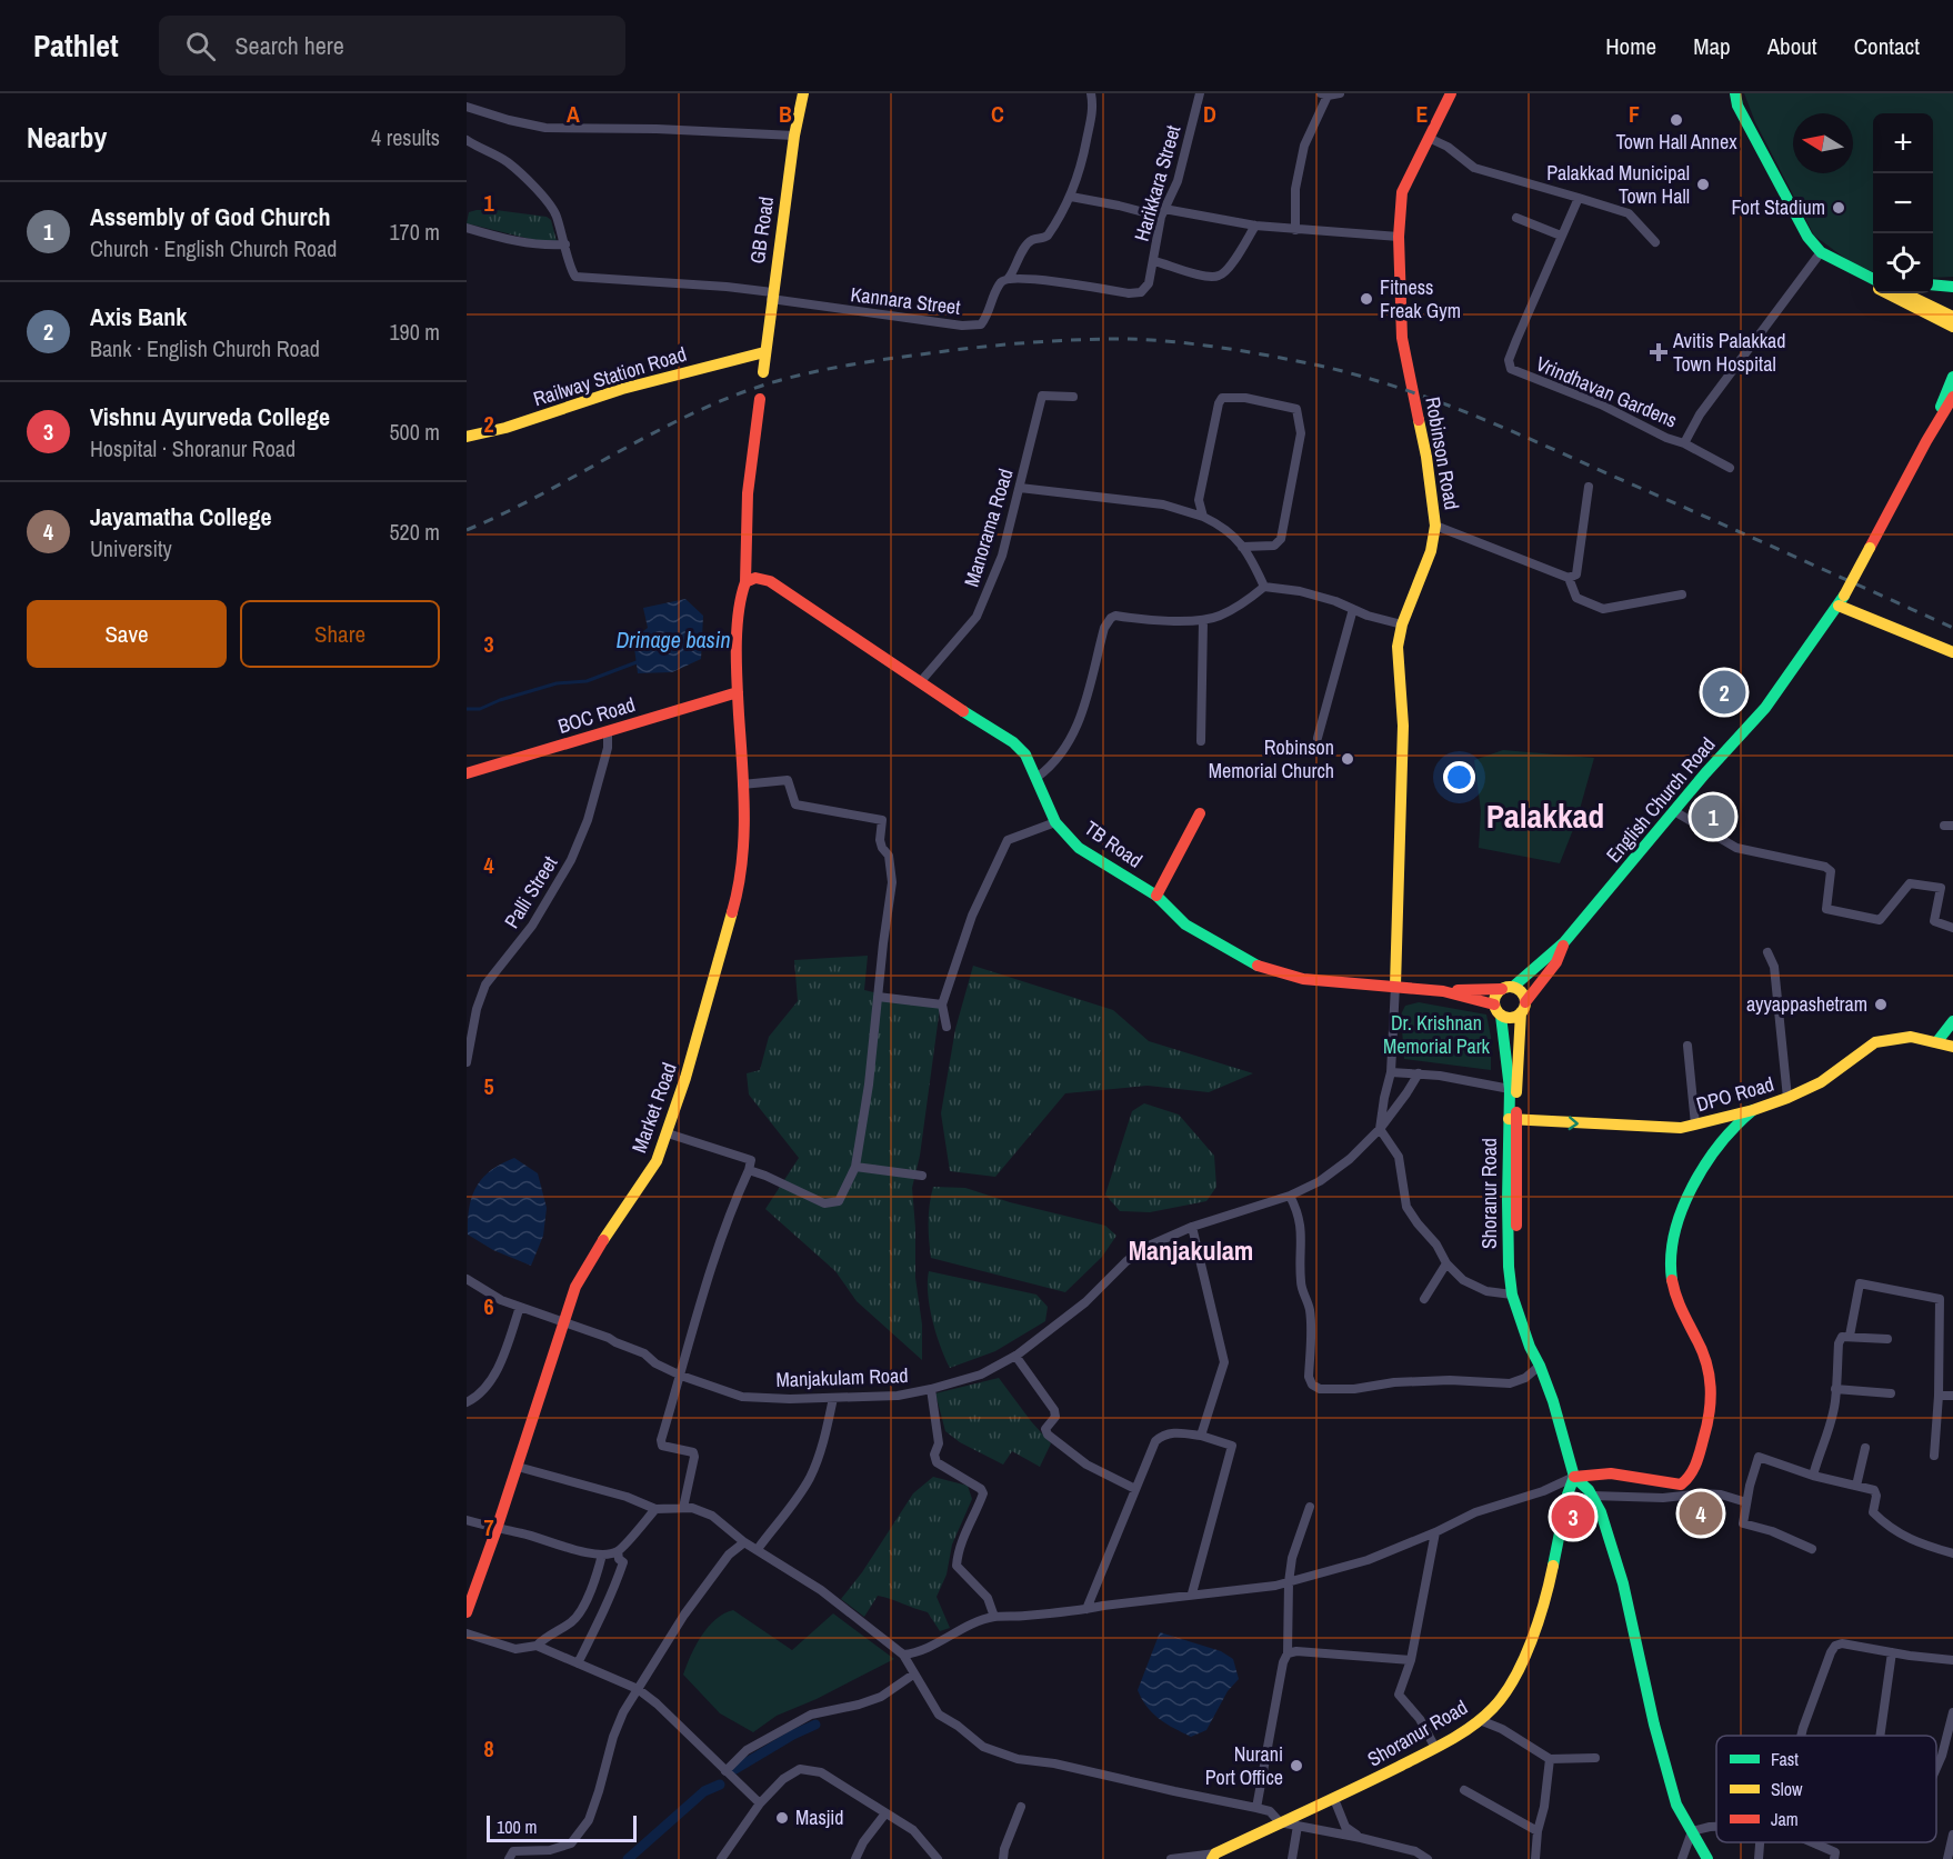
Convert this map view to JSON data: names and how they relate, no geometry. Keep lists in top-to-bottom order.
{
  "streets": {
    "main road": [
      "GB Road",
      "Railway Station Road",
      "Robinson Road",
      "BOC Road",
      "English Church Road",
      "TB Road",
      "DPO Road",
      "Market Road",
      "Shoranur Road"
    ],
    "street": [
      "Harikkara Street",
      "Kannara Street",
      "Vrindhavan Gardens",
      "Manorama Road",
      "Palli Street",
      "Manjakulam Road"
    ]
  },
  "crossings": [
    ["Harikkara Street", "Kannara Street"],
    ["GB Road", "Kannara Street"],
    ["GB Road", "Railway Station Road"],
    ["Robinson Road", "TB Road"],
    ["Manorama Road", "TB Road"],
    ["BOC Road", "Palli Street"],
    ["BOC Road", "Market Road"],
    ["English Church Road", "TB Road"],
    ["English Church Road", "Shoranur Road"],
    ["TB Road", "Market Road"],
    ["TB Road", "Shoranur Road"],
    ["DPO Road", "Shoranur Road"],
    ["Market Road", "Manjakulam Road"]
  ],
  "one_way": ["DPO Road"],
  "districts": ["Palakkad", "Manjakulam"],
  "water": ["Drinage basin"],
  "parks": ["Dr. Krishnan Memorial Park"],
  "places": {
    "other": [
      "Town Hall Annex",
      "Palakkad Municipal Town Hall",
      "Fort Stadium",
      "Fitness Freak Gym",
      "Robinson Memorial Church",
      "ayyappashetram",
      "Nurani Port Office",
      "Masjid"
    ],
    "health": ["Avitis Palakkad Town Hospital"]
  },
  "legend": ["Fast", "Slow", "Jam"],
  "scale_bar": "100 m",
  "north": "left",
  "page": {
    "header": "Pathlet",
    "search": "Search here",
    "nav": [
      "Home",
      "Map",
      "About",
      "Contact"
    ],
    "heading": ["Nearby", "4 results"],
    "map_buttons": ["+", "−"],
    "list": [
      {
        "mark": "1",
        "name": "Assembly of God Church",
        "note": "Church · English Church Road",
        "value": "170 m"
      },
      {
        "mark": "2",
        "name": "Axis Bank",
        "note": "Bank · English Church Road",
        "value": "190 m"
      },
      {
        "mark": "3",
        "name": "Vishnu Ayurveda College",
        "note": "Hospital · Shoranur Road",
        "value": "500 m"
      },
      {
        "mark": "4",
        "name": "Jayamatha College",
        "note": "University",
        "value": "520 m"
      }
    ],
    "buttons": ["Save", "Share"],
    "pins": [
      "2",
      "1",
      "4",
      "3"
    ],
    "scale": "100 m"
  },
  "grid": {
    "columns": [
      "A",
      "B",
      "C",
      "D",
      "E",
      "F"
    ],
    "rows": [
      "1",
      "2",
      "3",
      "4",
      "5",
      "6",
      "7",
      "8"
    ]
  }
}
